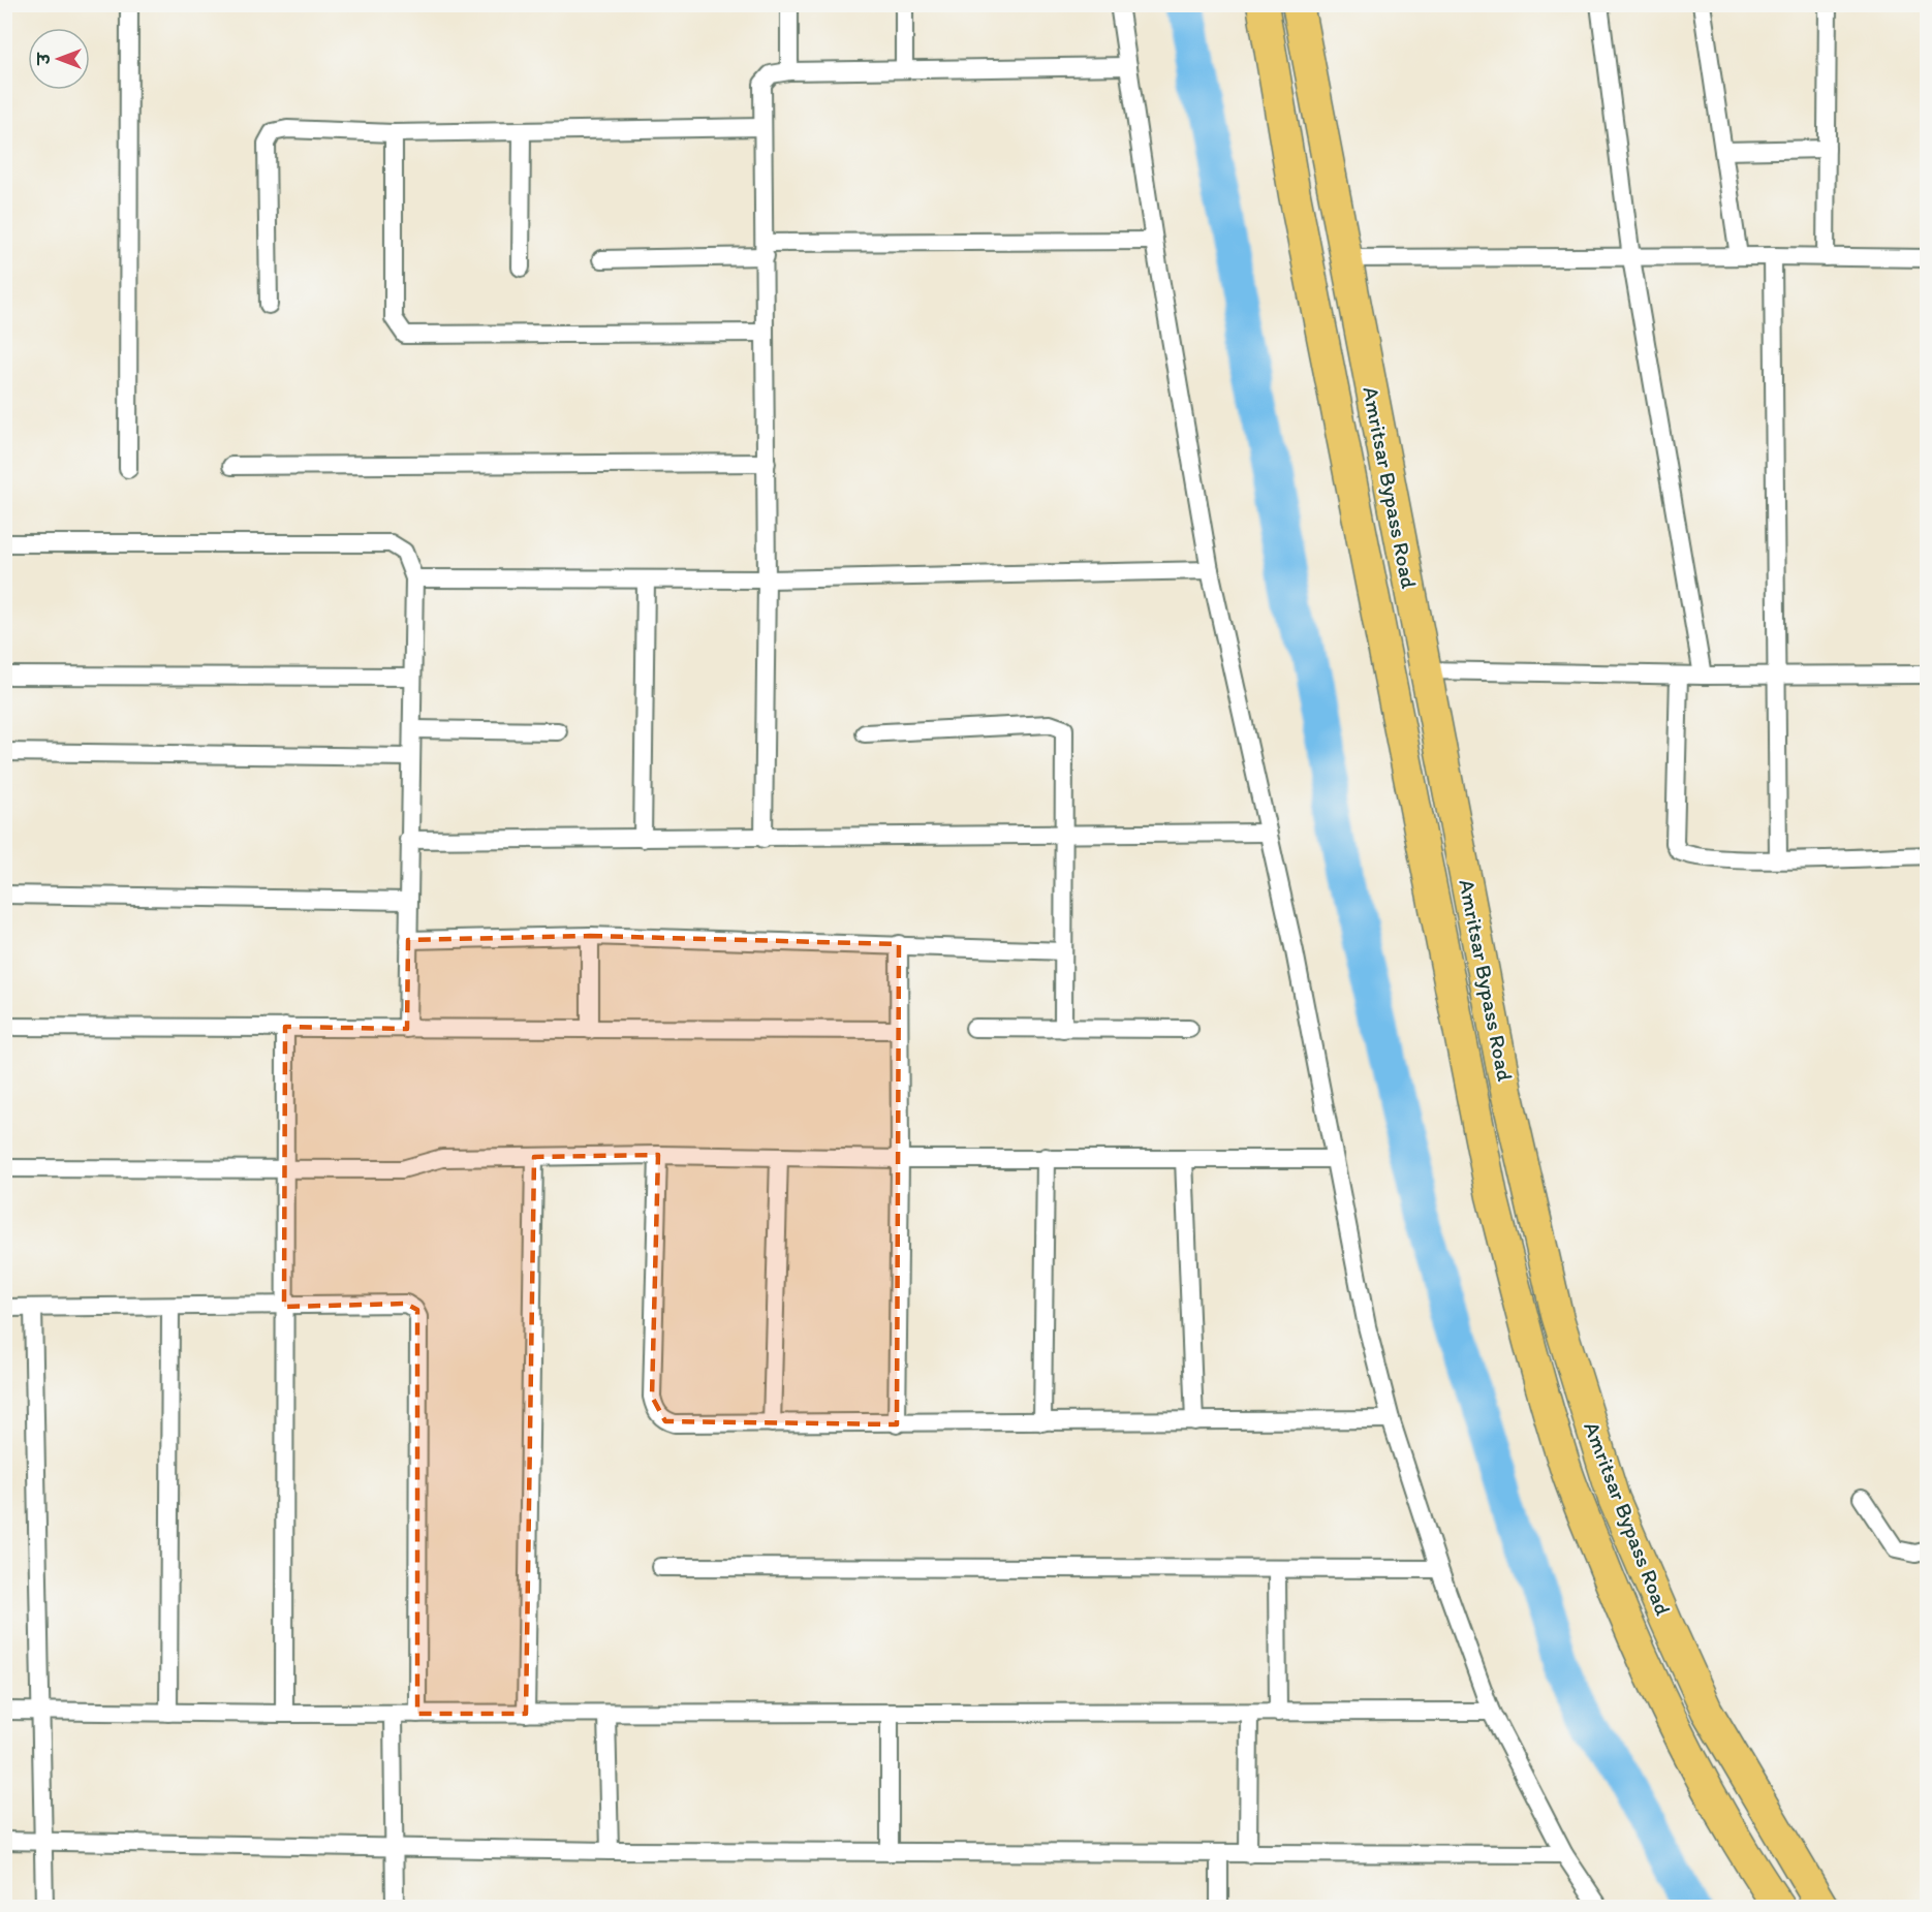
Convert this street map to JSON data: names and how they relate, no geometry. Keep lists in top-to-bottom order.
{
  "streets": {
    "highway": ["Amritsar Bypass Road"]
  },
  "north": "left"
}
